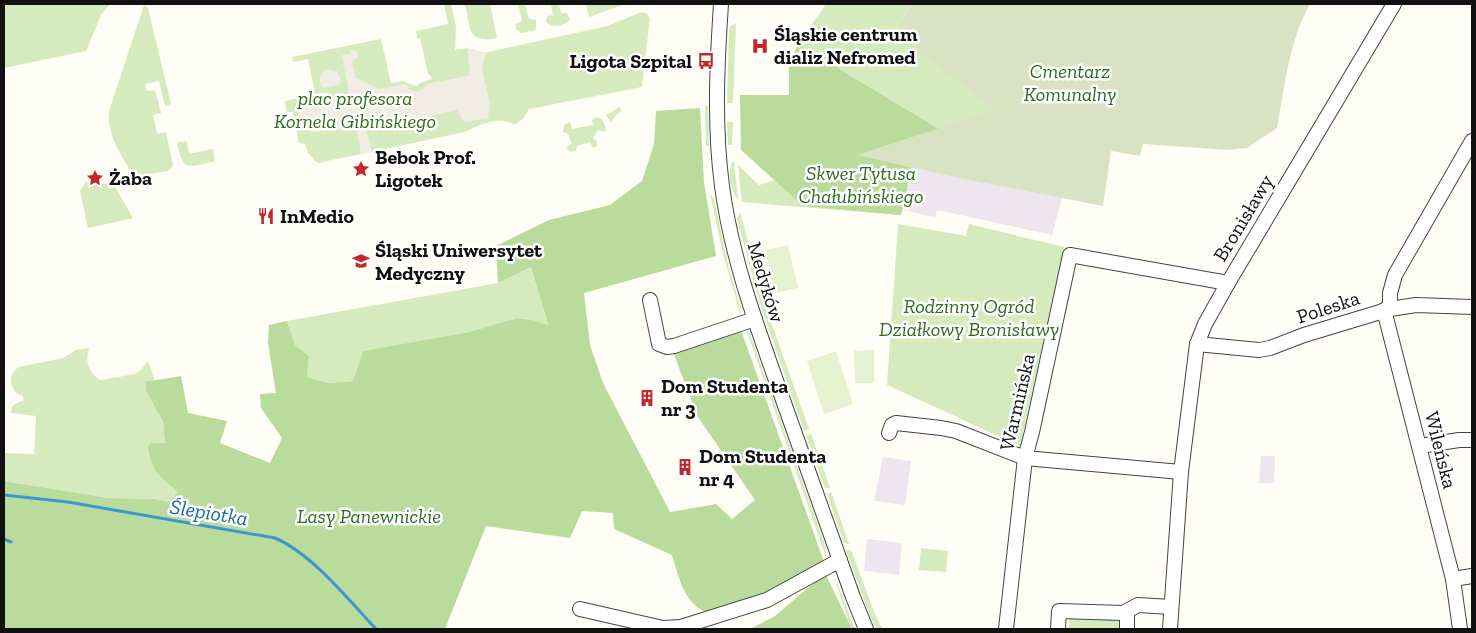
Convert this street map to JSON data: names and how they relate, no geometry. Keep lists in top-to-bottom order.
{
  "streets": {
    "street": [
      "Bronisławy",
      "Medyków",
      "Poleska",
      "Warmińska",
      "Wileńska"
    ]
  },
  "crossings": [
    ["Bronisławy", "Poleska"],
    ["Bronisławy", "Warmińska"],
    ["Poleska", "Wileńska"]
  ],
  "water": ["Ślepiotka"],
  "parks": [
    "Cmentarz Komunalny",
    "plac profesora Kornela Gibińskiego",
    "Skwer Tytusa Chałubińskiego",
    "Rodzinny Ogród Działkowy Bronisławy",
    "Lasy Panewnickie"
  ],
  "places": {
    "hospital": ["Śląskie centrum dializ Nefromed"],
    "bus stop": ["Ligota Szpital"],
    "place": ["Bebok Prof. Ligotek", "Żaba"],
    "restaurant": ["InMedio"],
    "school or university": ["Śląski Uniwersytet Medyczny"],
    "building": ["Dom Studenta nr 3", "Dom Studenta nr 4"]
  }
}
